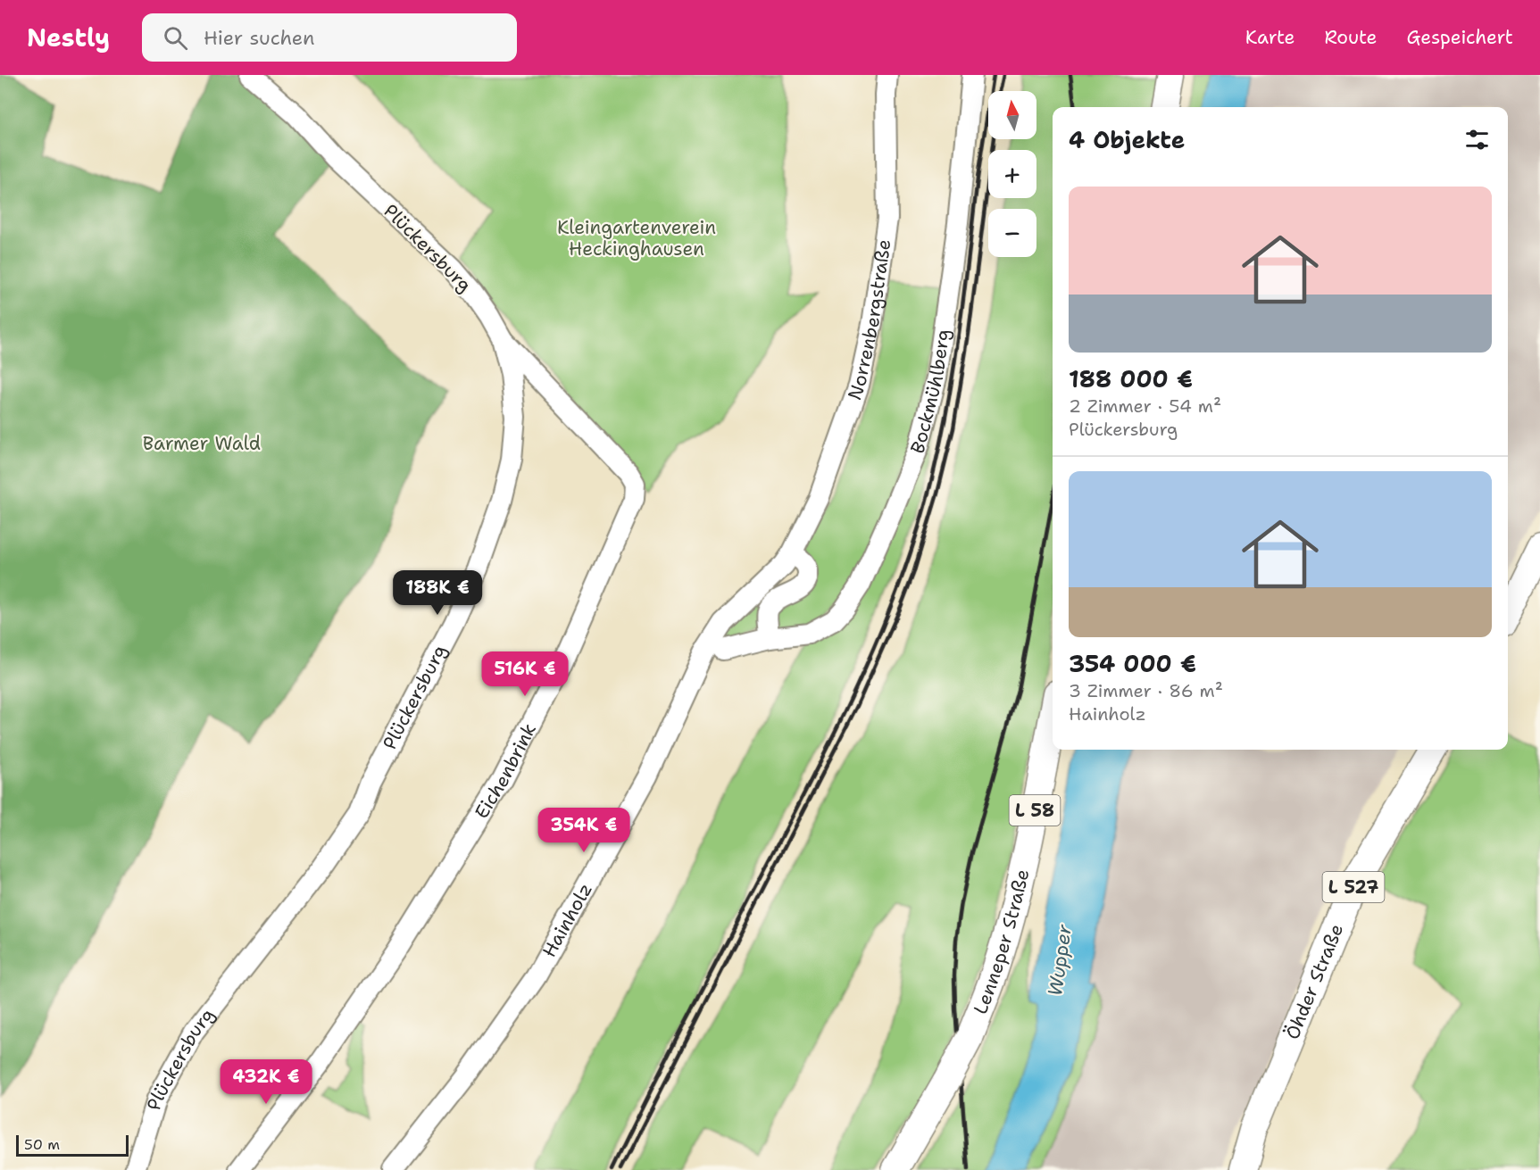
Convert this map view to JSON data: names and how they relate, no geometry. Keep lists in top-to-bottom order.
{
  "streets": {
    "main road": [
      "L 58",
      "L 527",
      "Lenneper Straße",
      "Öhder Straße"
    ],
    "street": [
      "Plückersburg",
      "Norrenbergstraße",
      "Bockmühlberg",
      "Eichenbrink",
      "Hainholz"
    ]
  },
  "crossings": [
    ["Plückersburg", "Eichenbrink"],
    ["Norrenbergstraße", "Hainholz"]
  ],
  "water": ["Wupper"],
  "parks": ["Kleingartenverein Heckinghausen", "Barmer Wald"],
  "scale_bar": "50 m",
  "north": "top",
  "page": {
    "header": "Nestly",
    "search": "Hier suchen",
    "nav": ["Karte", "Route", "Gespeichert"],
    "map_buttons": ["+", "−"],
    "heading": "4 Objekte",
    "list": [
      {
        "name": "188 000 €",
        "note": "2 Zimmer · 54 m² · Plückersburg"
      },
      {
        "name": "354 000 €",
        "note": "3 Zimmer · 86 m² · Hainholz"
      }
    ],
    "price": [
      "188K €",
      "516K €",
      "354K €",
      "432K €"
    ],
    "scale": "50 m"
  }
}
